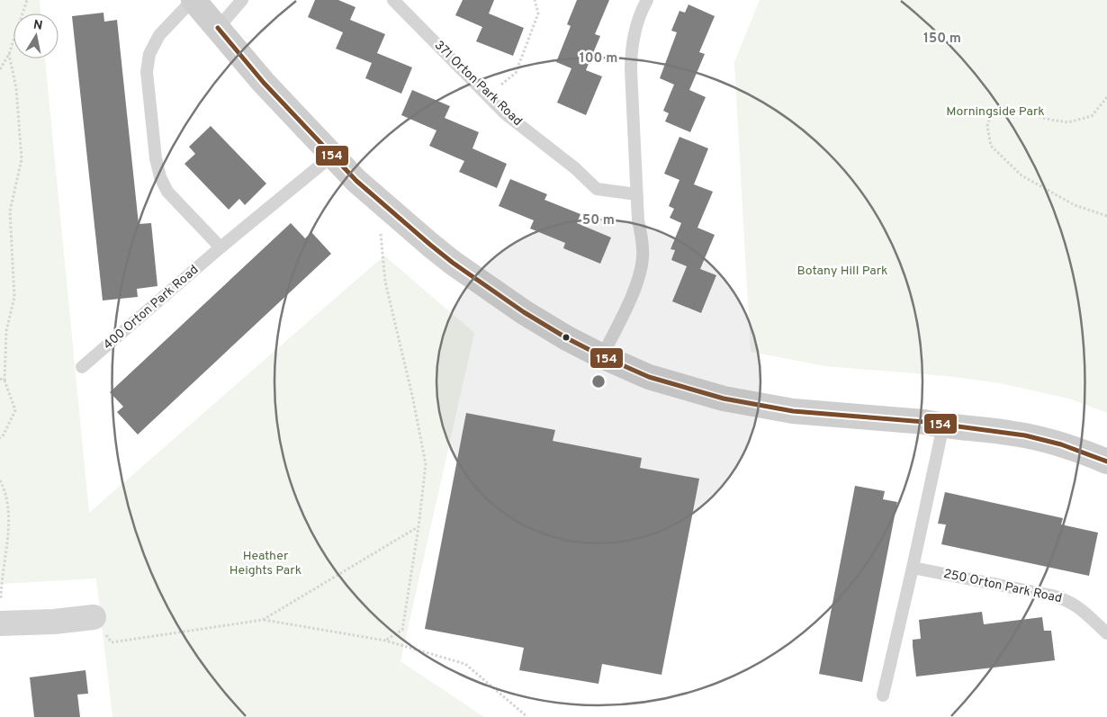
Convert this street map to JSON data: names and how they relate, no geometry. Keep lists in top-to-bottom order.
{
  "streets": {
    "lane": ["371 Orton Park Road", "400 Orton Park Road", "250 Orton Park Road"]
  },
  "parks": ["Morningside Park", "Botany Hill Park", "Heather Heights Park"],
  "lines": ["transit line 154"],
  "north": "top",
  "rings": ["150 m", "100 m", "50 m"]
}
